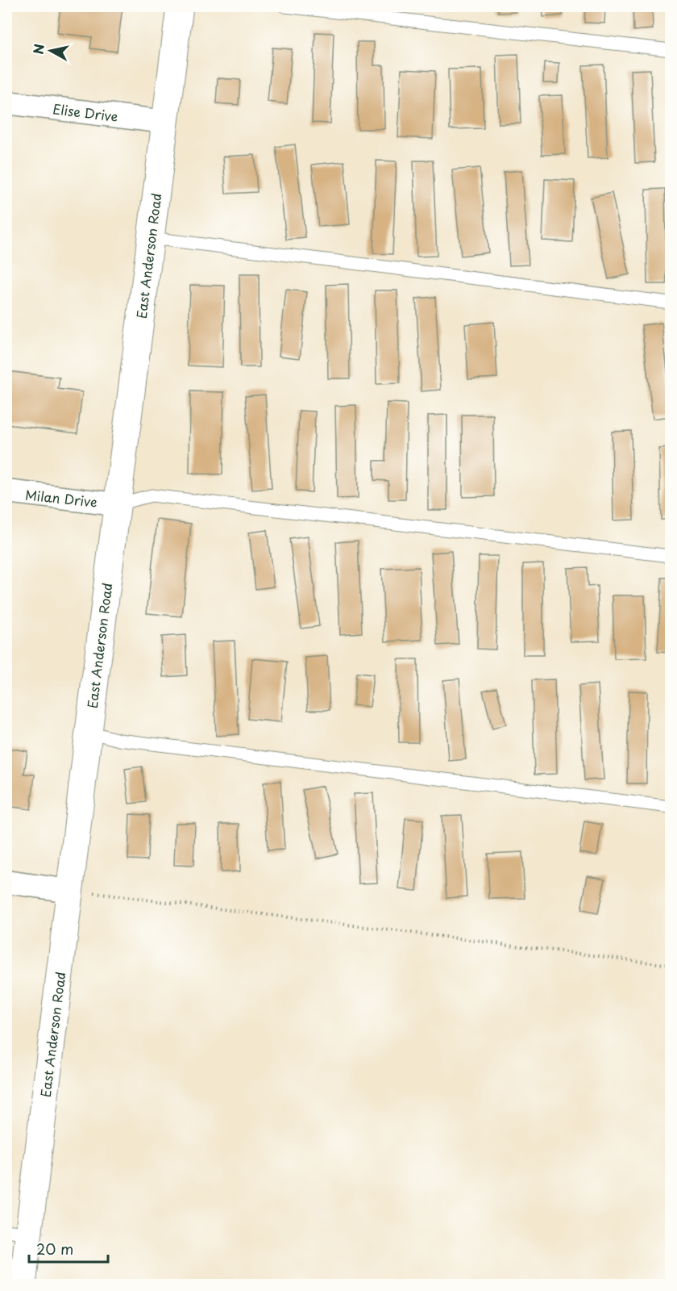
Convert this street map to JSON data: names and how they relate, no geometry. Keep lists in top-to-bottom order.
{
  "streets": {
    "street": ["Elise Drive", "East Anderson Road", "Milan Drive"]
  },
  "crossings": [
    ["Elise Drive", "East Anderson Road"],
    ["East Anderson Road", "Milan Drive"]
  ],
  "scale_bar": "20 m",
  "north": "left"
}
